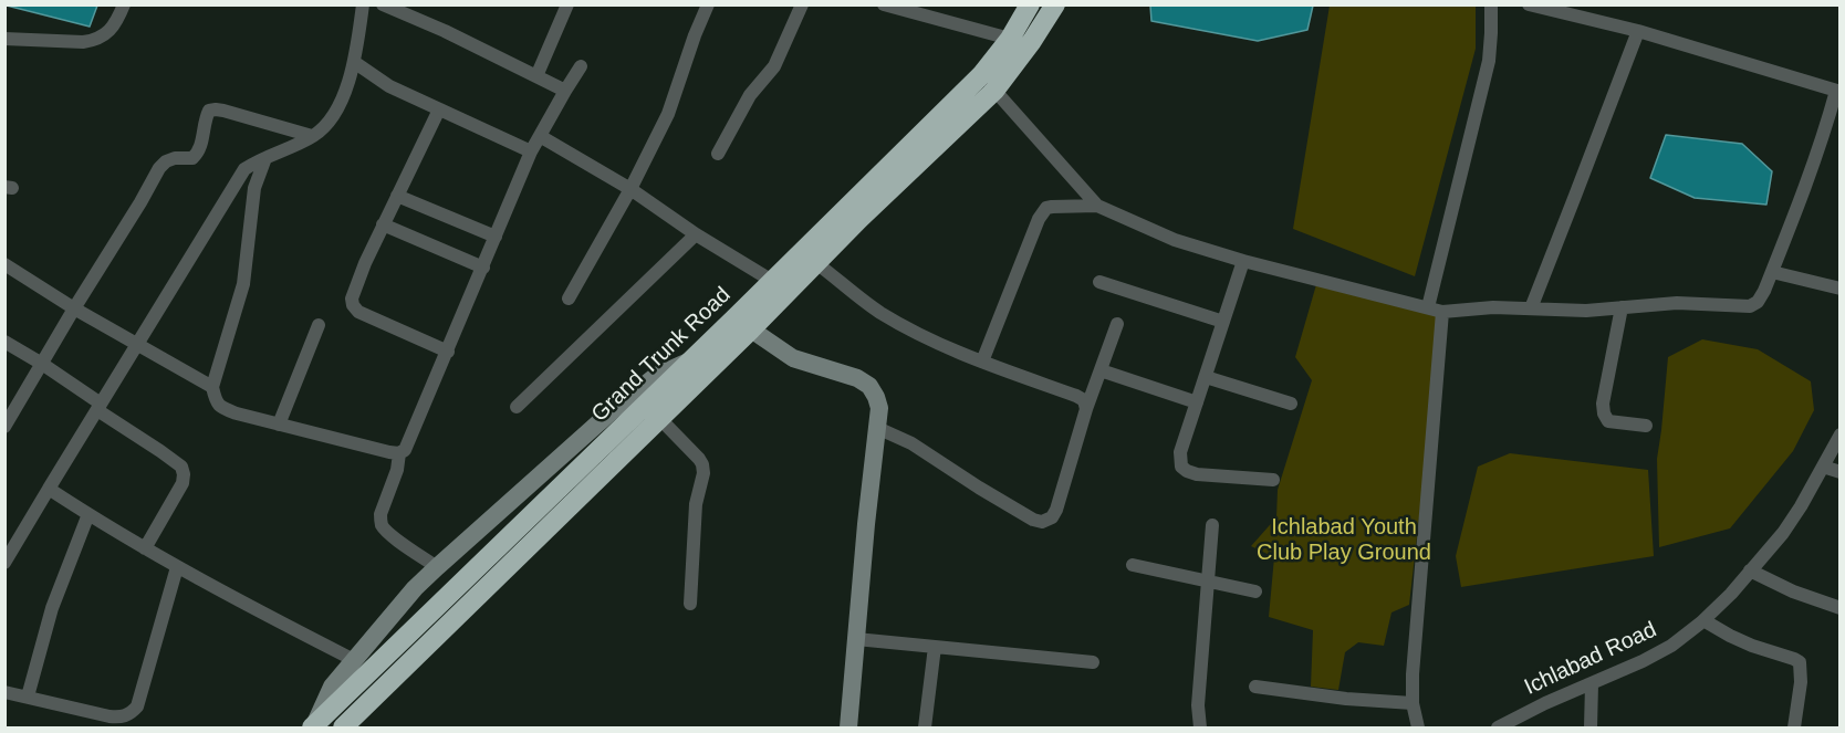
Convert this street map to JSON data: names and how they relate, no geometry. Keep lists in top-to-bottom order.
{
  "streets": {
    "highway": ["Grand Trunk Road"],
    "street": ["Ichlabad Road"]
  },
  "parks": ["Ichlabad Youth Club Play Ground"]
}
